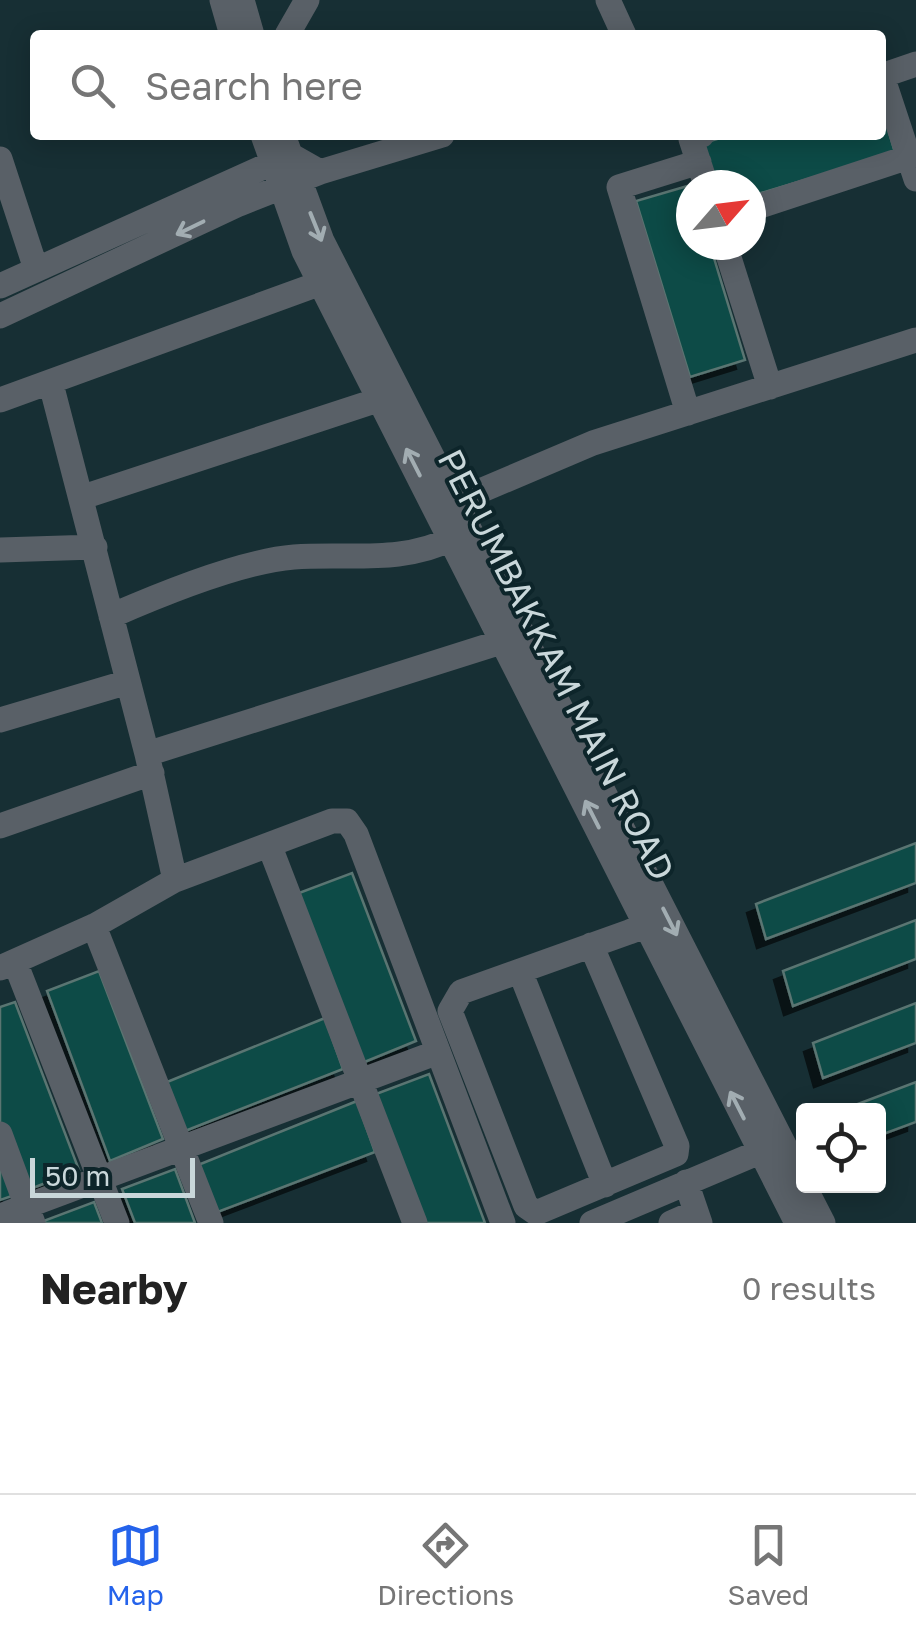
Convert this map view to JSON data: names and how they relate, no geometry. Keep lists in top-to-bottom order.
{
  "streets": {
    "street": ["PERUMBAKKAM MAIN ROAD"]
  },
  "scale_bar": "50 m",
  "north": "top right",
  "page": {
    "search": "Search here",
    "scale": "50 m",
    "heading": ["Nearby", "0 results"],
    "nav": ["Map", "Directions", "Saved"]
  }
}
